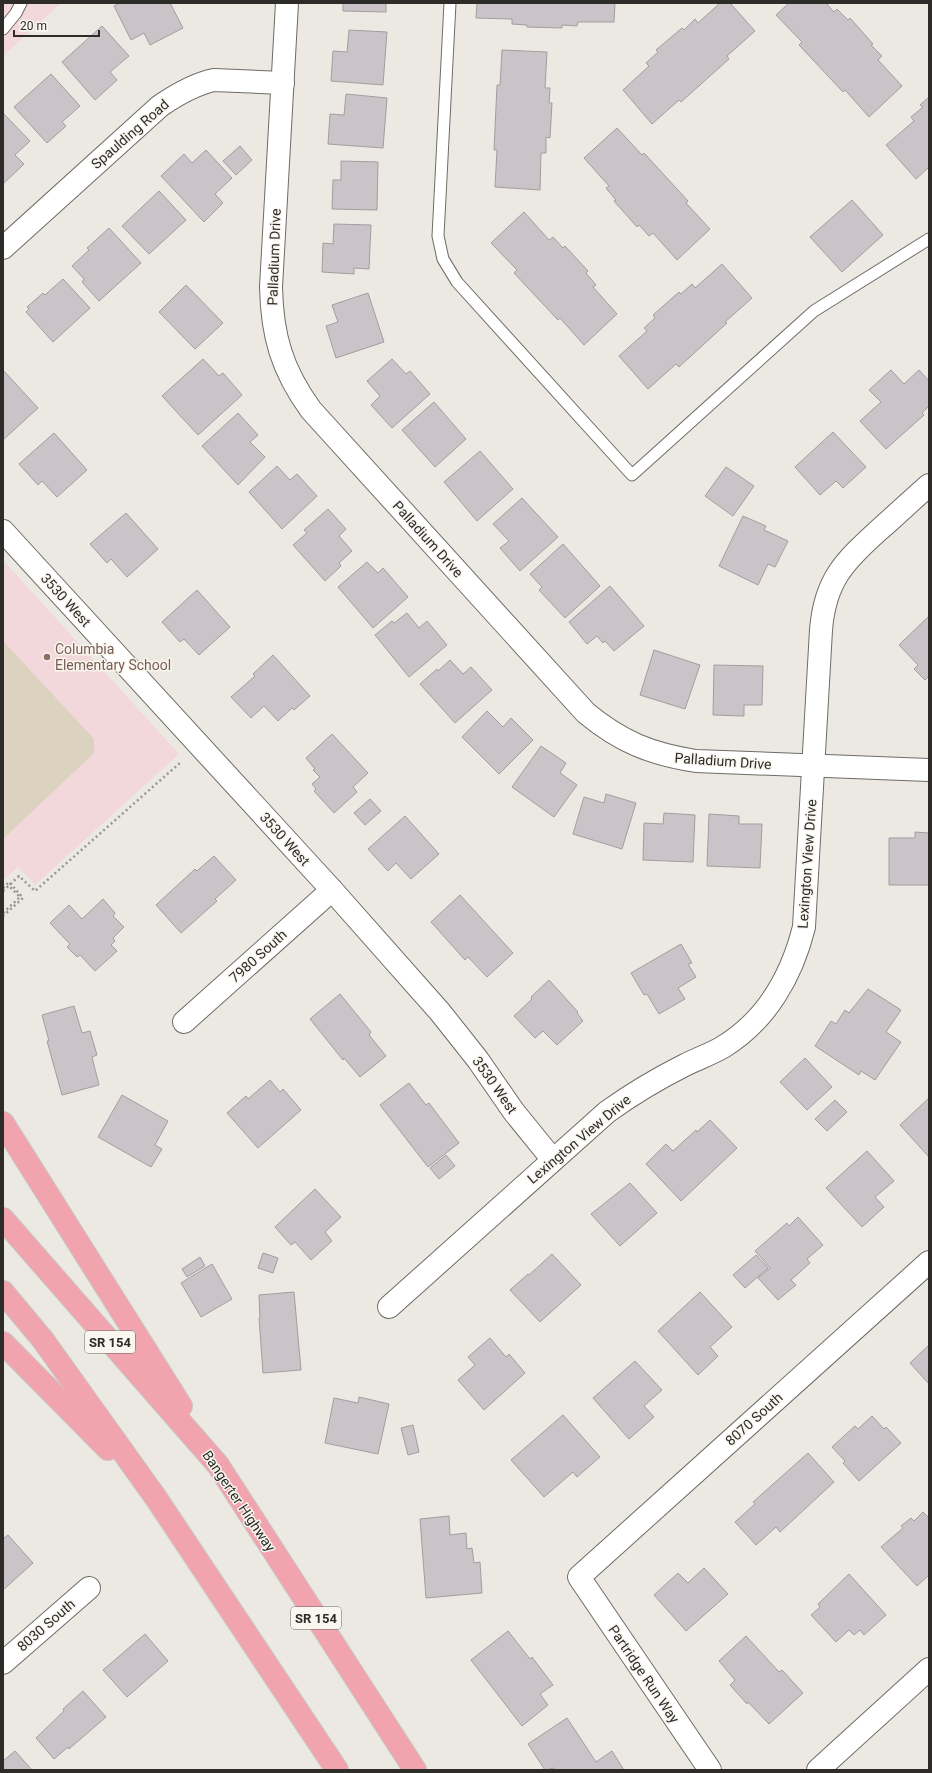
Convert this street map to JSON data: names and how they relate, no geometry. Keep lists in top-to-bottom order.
{
  "streets": {
    "highway": ["SR 154", "Bangerter Highway"],
    "street": [
      "Spaulding Road",
      "Palladium Drive",
      "3530 West",
      "Lexington View Drive",
      "7980 South",
      "8070 South",
      "8030 South",
      "Partridge Run Way"
    ]
  },
  "crossings": [
    ["Spaulding Road", "Palladium Drive"],
    ["Palladium Drive", "Lexington View Drive"],
    ["3530 West", "Lexington View Drive"],
    ["3530 West", "7980 South"],
    ["8070 South", "Partridge Run Way"]
  ],
  "places": ["Columbia Elementary School"],
  "scale_bar": "20 m"
}
